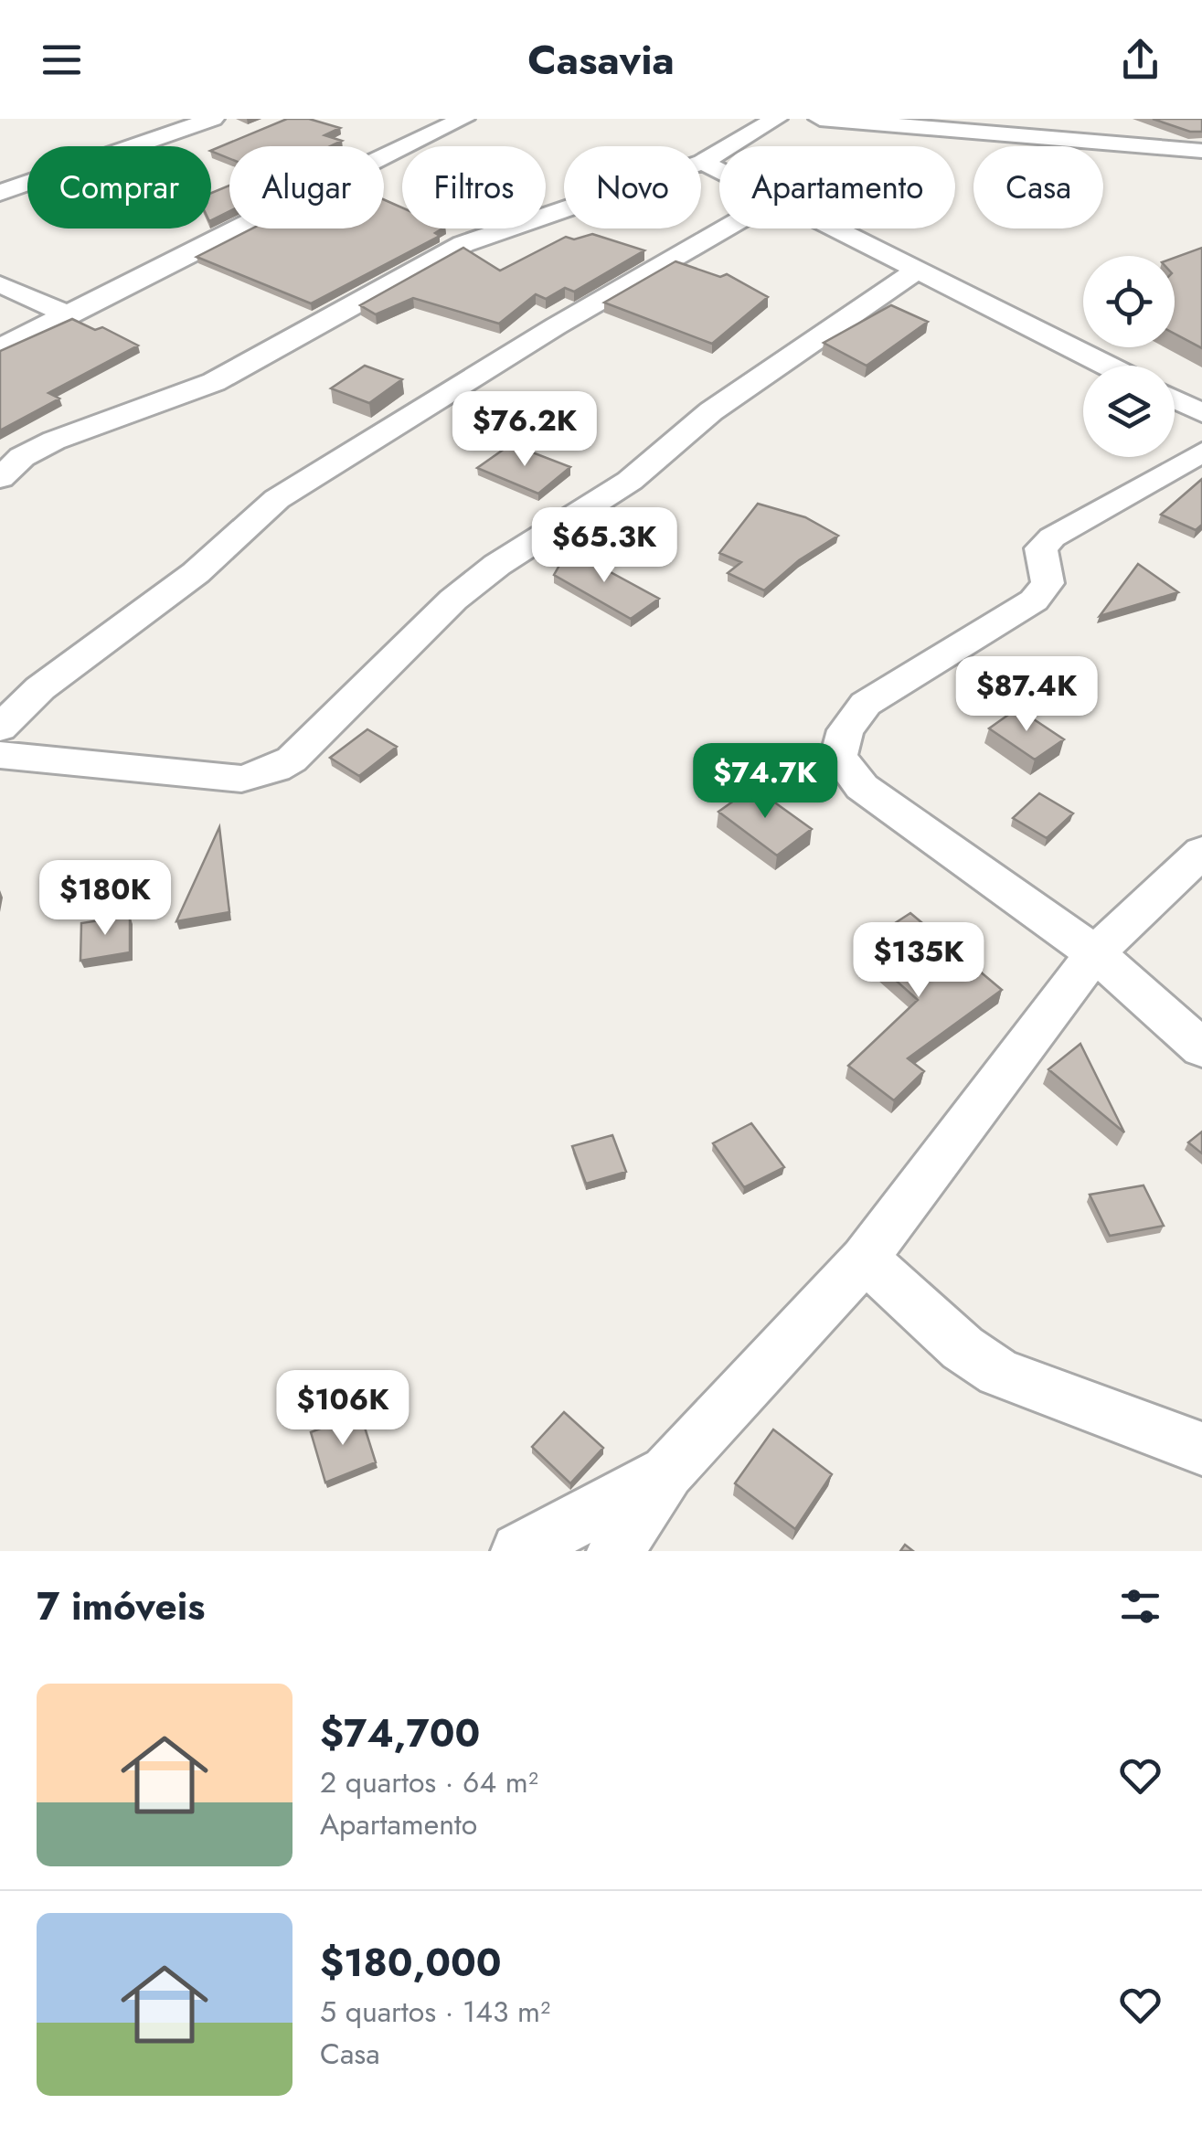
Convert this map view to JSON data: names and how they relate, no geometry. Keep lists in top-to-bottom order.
{
  "page": {
    "header": "Casavia",
    "chip": [
      "Comprar",
      "Alugar",
      "Filtros",
      "Novo",
      "Apartamento",
      "Casa"
    ],
    "price": [
      "$76.2K",
      "$65.3K",
      "$87.4K",
      "$74.7K",
      "$180K",
      "$135K",
      "$106K"
    ],
    "heading": "7 imóveis",
    "list": [
      {
        "name": "$74,700",
        "note": "2 quartos · 64 m² · Apartamento"
      },
      {
        "name": "$180,000",
        "note": "5 quartos · 143 m² · Casa"
      }
    ]
  }
}
